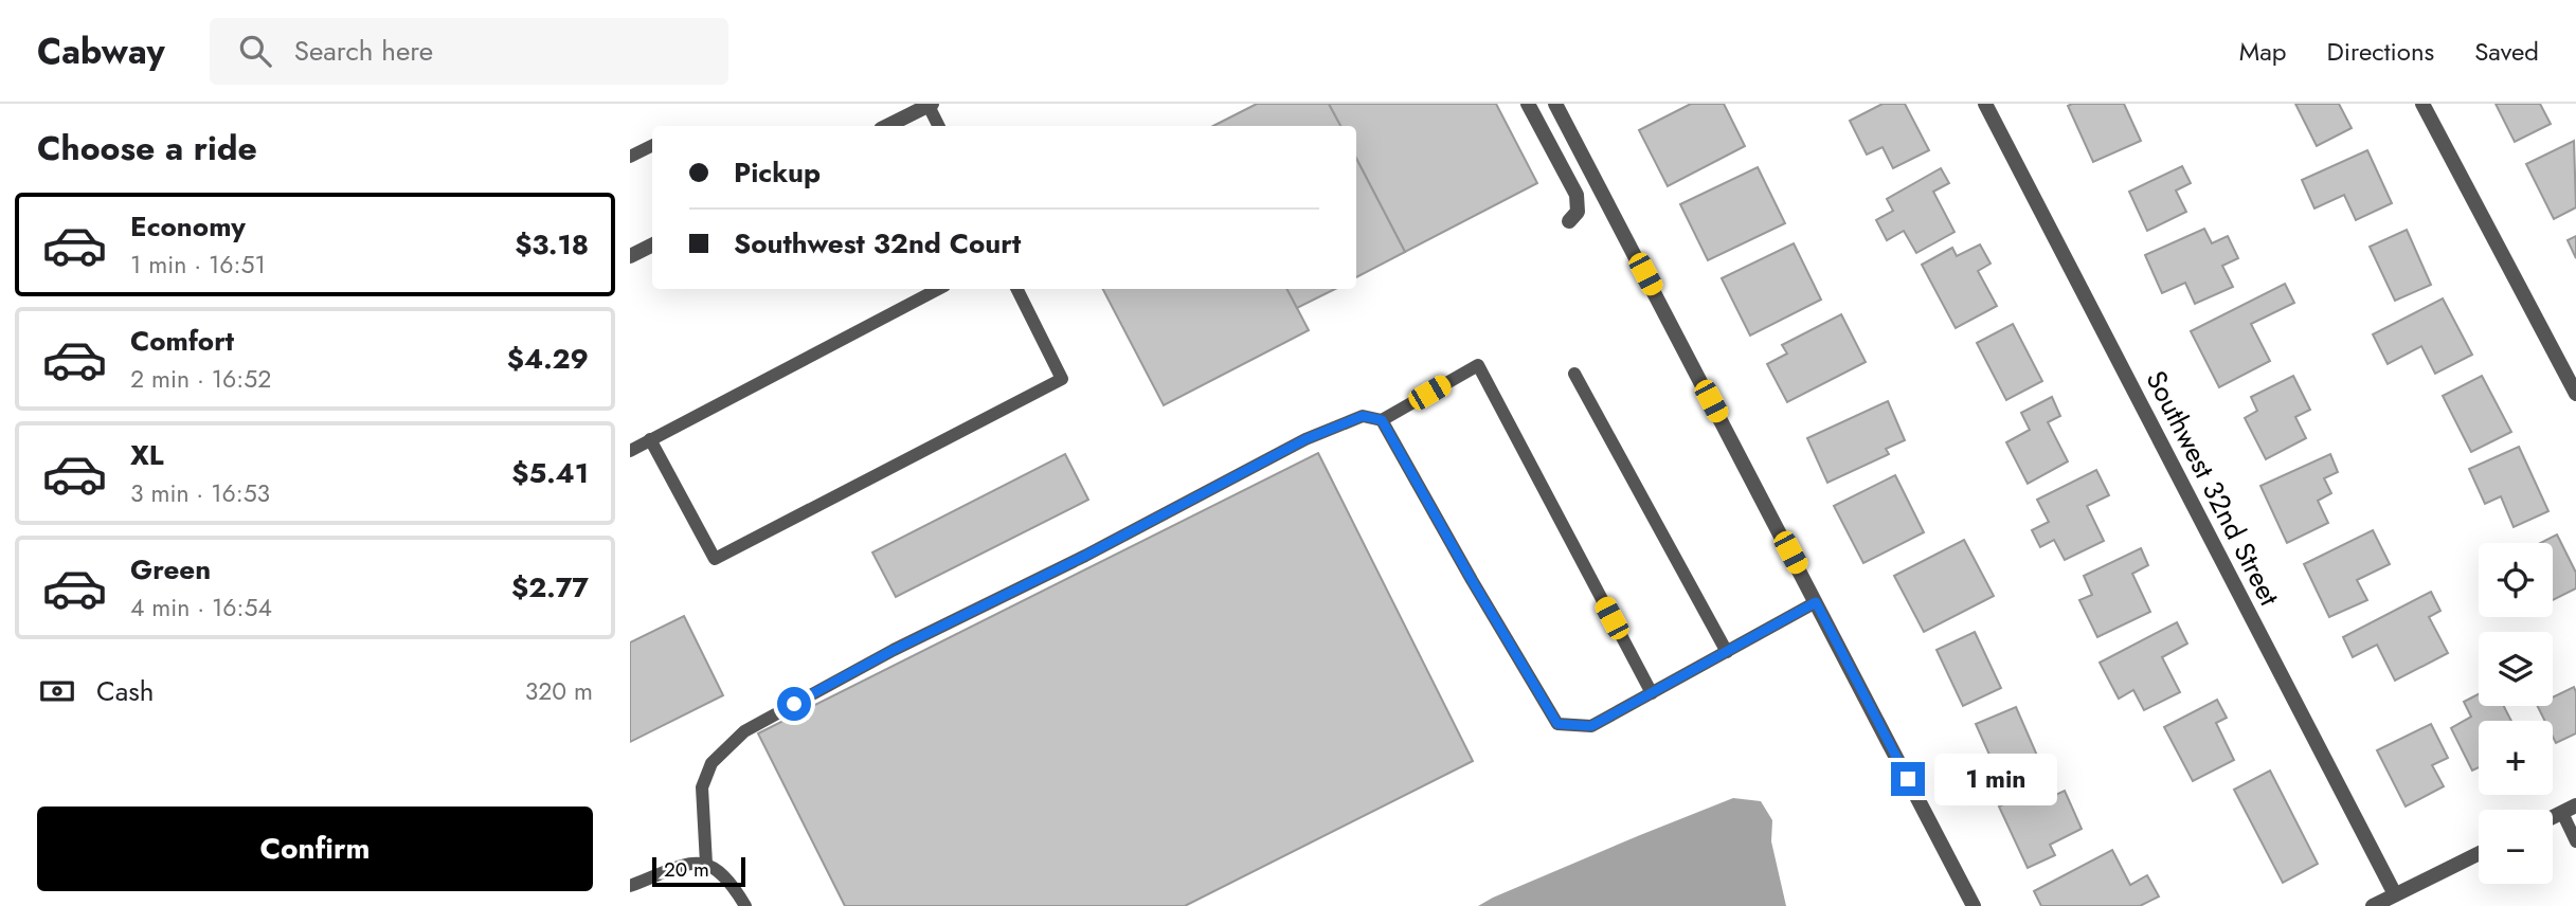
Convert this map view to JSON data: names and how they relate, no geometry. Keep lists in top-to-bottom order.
{
  "streets": {
    "street": ["Southwest 32nd Street"]
  },
  "scale_bar": "20 m",
  "page": {
    "header": "Cabway",
    "search": "Search here",
    "nav": ["Map", "Directions", "Saved"],
    "heading": "Choose a ride",
    "banner": ["Pickup", "Southwest 32nd Court"],
    "list": [
      {
        "name": "Economy",
        "note": "1 min · 16:51",
        "value": "$3.18"
      },
      {
        "name": "Comfort",
        "note": "2 min · 16:52",
        "value": "$4.29"
      },
      {
        "name": "XL",
        "note": "3 min · 16:53",
        "value": "$5.41"
      },
      {
        "name": "Green",
        "note": "4 min · 16:54",
        "value": "$2.77"
      }
    ],
    "map_buttons": ["+", "−"],
    "pay": ["Cash", "320 m"],
    "bubble": "1 min",
    "buttons": "Confirm",
    "scale": "20 m"
  }
}
